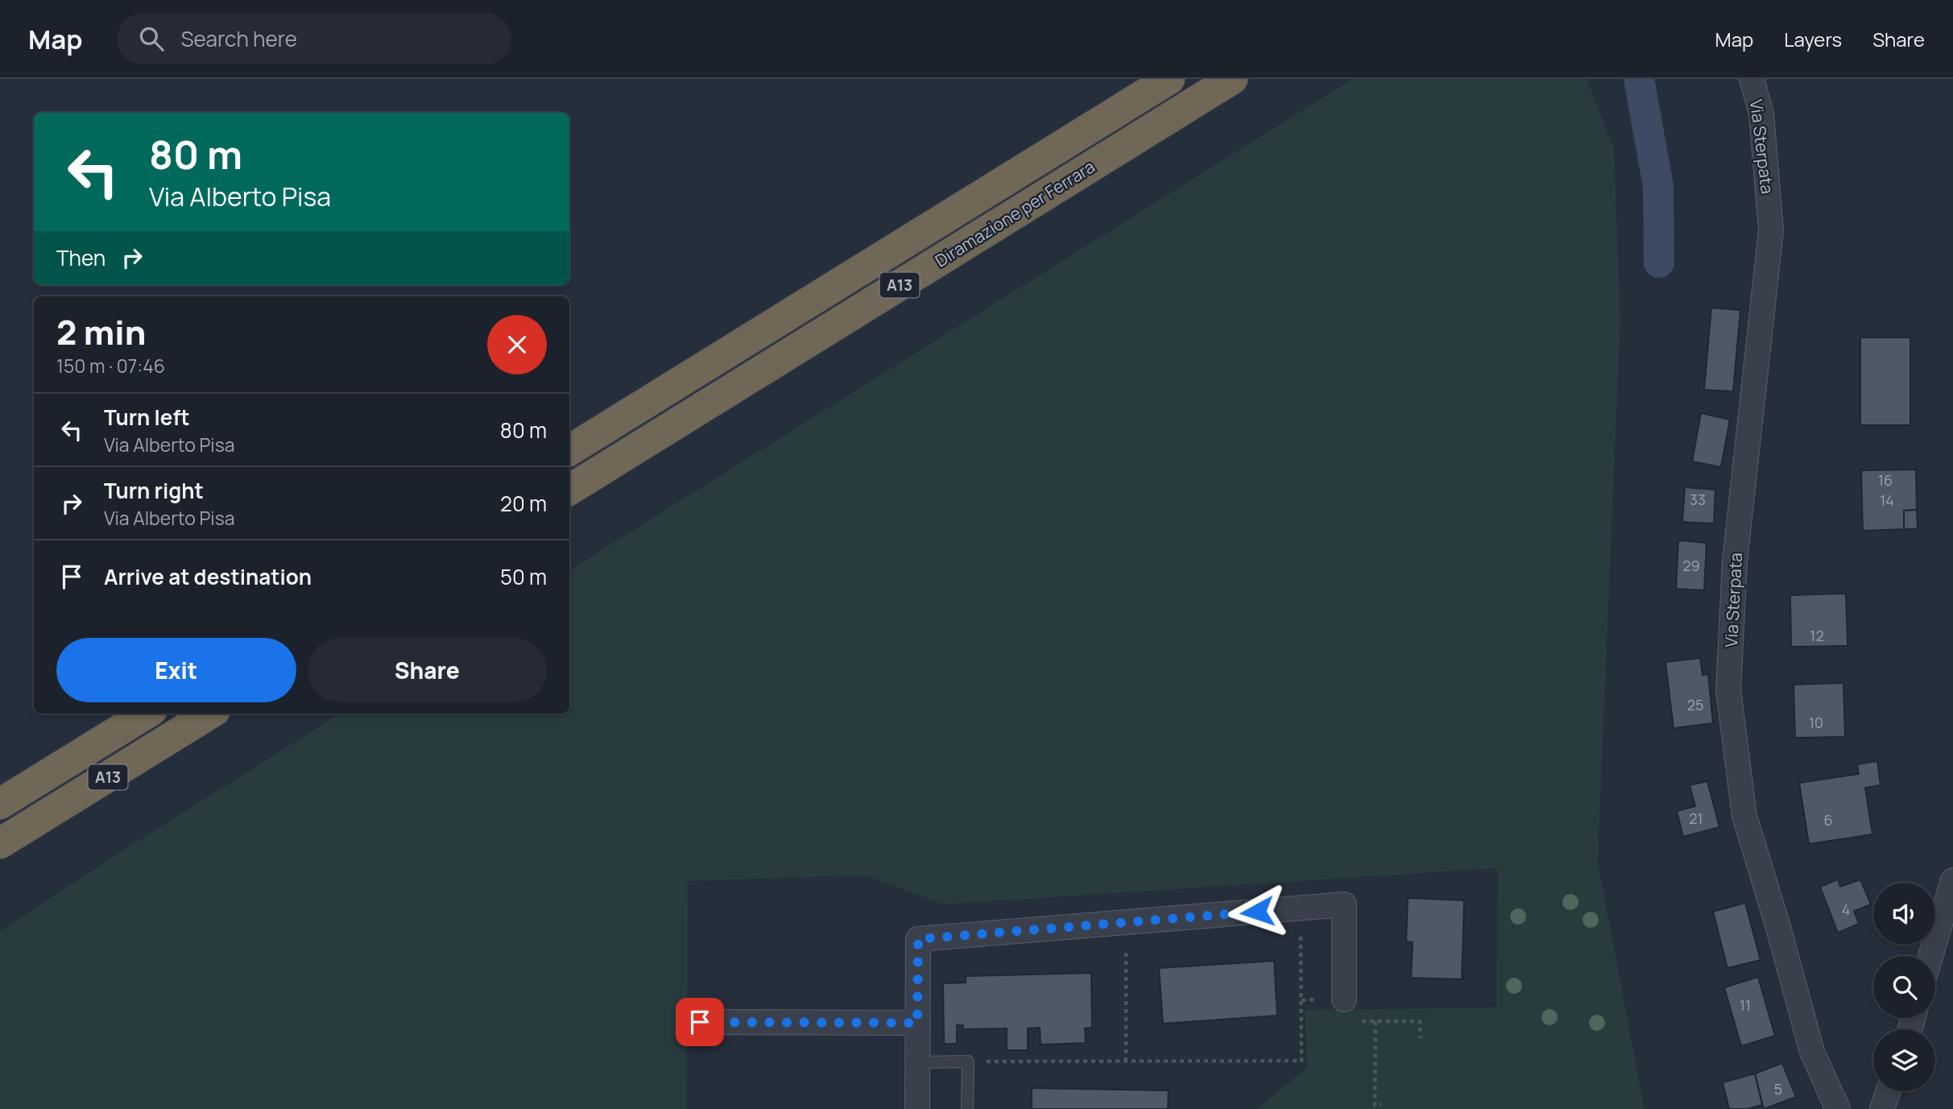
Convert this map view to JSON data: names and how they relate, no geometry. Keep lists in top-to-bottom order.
{
  "streets": {
    "highway": ["Diramazione per Ferrara", "A13"],
    "street": ["Via Sterpata"]
  },
  "house_numbers": [
    "16",
    "33",
    "14",
    "29",
    "12",
    "25",
    "10",
    "21",
    "6",
    "4",
    "11",
    "5"
  ],
  "page": {
    "header": "Map",
    "search": "Search here",
    "nav": ["Map", "Layers", "Share"],
    "turn": ["80 m", "Via Alberto Pisa"],
    "then": "Then",
    "heading": ["2 min", "150 m · 07:46"],
    "list": [
      {
        "name": "Turn left",
        "note": "Via Alberto Pisa",
        "value": "80 m"
      },
      {
        "name": "Turn right",
        "note": "Via Alberto Pisa",
        "value": "20 m"
      },
      {
        "name": "Arrive at destination",
        "value": "50 m"
      }
    ],
    "buttons": ["Exit", "Share"]
  }
}
